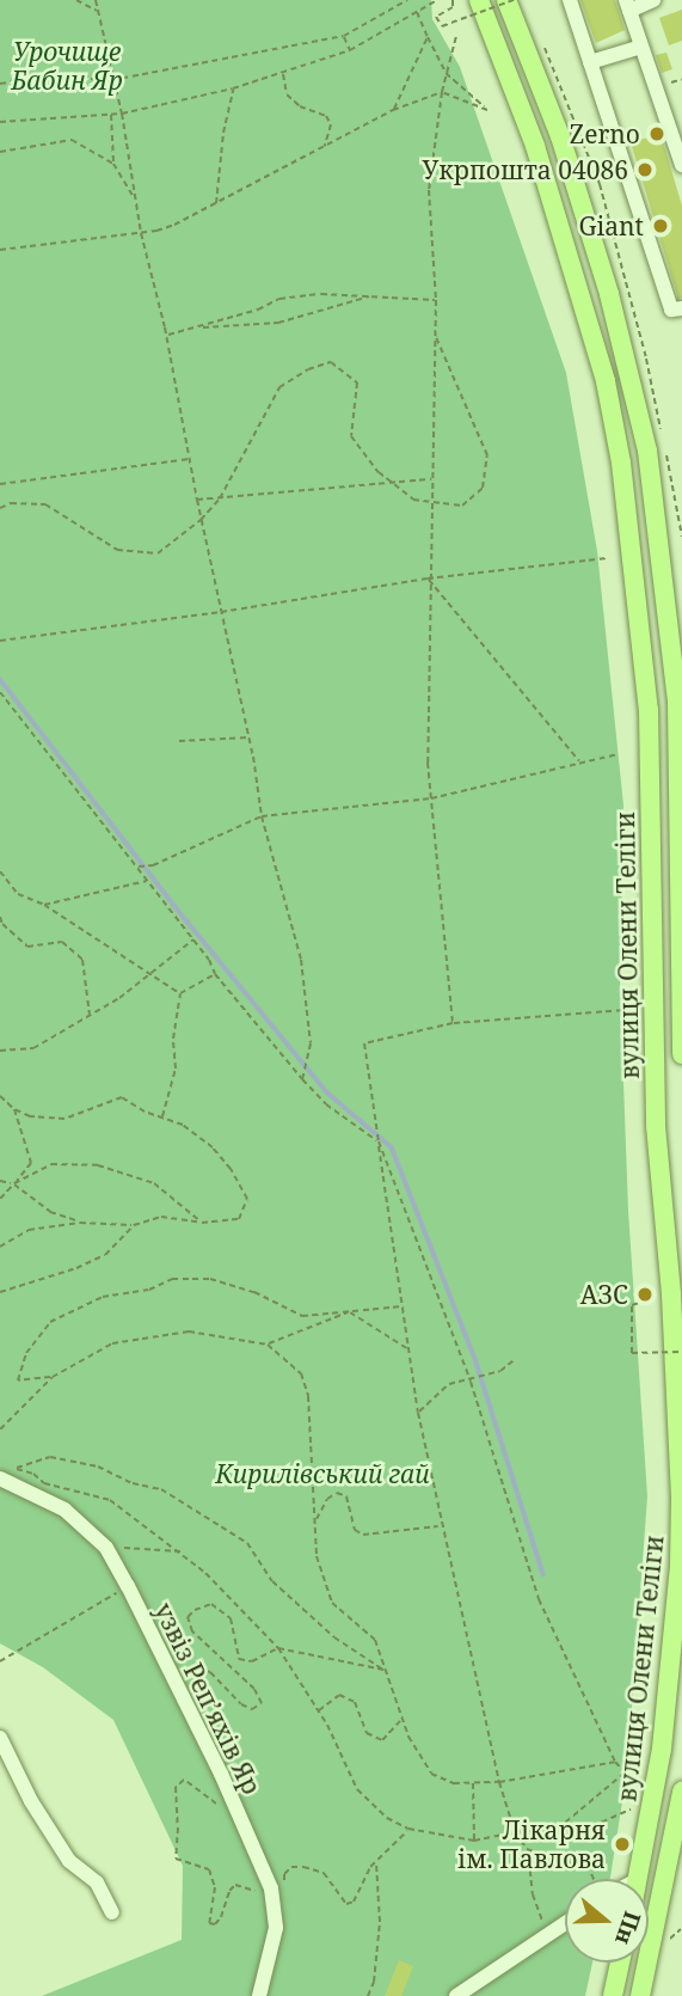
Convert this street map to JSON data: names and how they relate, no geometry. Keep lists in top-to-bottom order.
{
  "streets": {
    "main road": ["вулиця Олени Теліги"],
    "lane": ["узвіз Репʼяхів Яр"]
  },
  "parks": ["Урочище Бабин Яр", "Кирилівський гай"],
  "places": [
    "Zerno",
    "Укрпошта 04086",
    "Giant",
    "АЗС",
    "Лікарня ім. Павлова"
  ],
  "north": "right"
}
